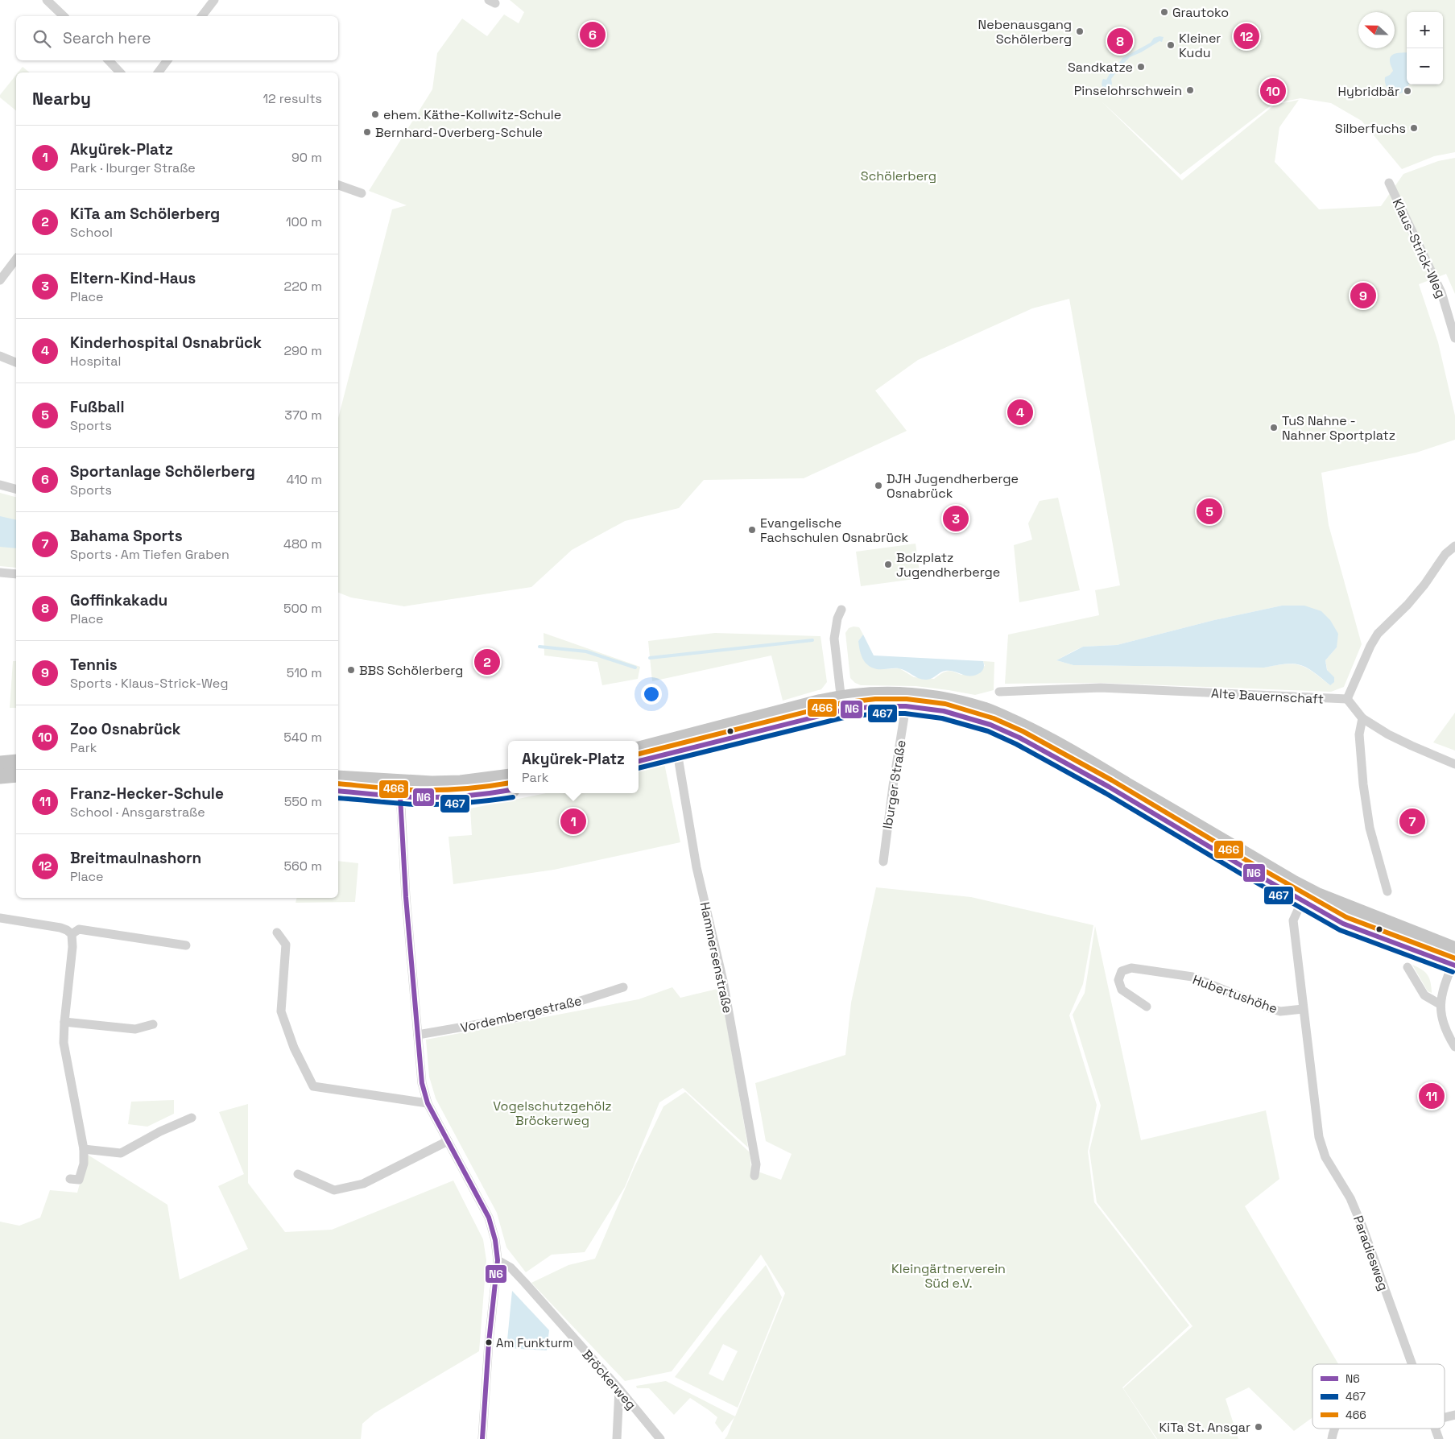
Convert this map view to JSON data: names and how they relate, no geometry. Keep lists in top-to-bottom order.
{
  "streets": {
    "street": [
      "Klaus-Strick-Weg",
      "Alte Bauernschaft",
      "Iburger Straße",
      "Hammersenstraße",
      "Hubertushöhe",
      "Vordembergestraße",
      "Paradiesweg",
      "Bröckerweg"
    ]
  },
  "crossings": [
    ["Hubertushöhe", "Paradiesweg"]
  ],
  "parks": ["Schölerberg", "Vogelschutzgehölz Bröckerweg", "Kleingärtnerverein Süd e.V."],
  "places": [
    "Grautoko",
    "Nebenausgang Schölerberg",
    "Kleiner Kudu",
    "Sandkatze",
    "Pinselohrschwein",
    "Hybridbär",
    "ehem. Käthe-Kollwitz-Schule",
    "Silberfuchs",
    "Bernhard-Overberg-Schule",
    "TuS Nahne - Nahner Sportplatz",
    "DJH Jugendherberge Osnabrück",
    "Evangelische Fachschulen Osnabrück",
    "Bolzplatz Jugendherberge",
    "BBS Schölerberg",
    "Am Funkturm",
    "KiTa St. Ansgar"
  ],
  "lines": ["transit line 466", "transit line N6", "transit line 467"],
  "legend": ["N6", "467", "466"],
  "north": "left",
  "page": {
    "map_buttons": ["+", "−"],
    "search": "Search here",
    "pins": [
      "6",
      "12",
      "8",
      "10",
      "9",
      "4",
      "5",
      "3",
      "2",
      "1",
      "7",
      "11"
    ],
    "heading": ["Nearby", "12 results"],
    "list": [
      {
        "mark": "1",
        "name": "Akyürek-Platz",
        "note": "Park · Iburger Straße",
        "value": "90 m"
      },
      {
        "mark": "2",
        "name": "KiTa am Schölerberg",
        "note": "School",
        "value": "100 m"
      },
      {
        "mark": "3",
        "name": "Eltern-Kind-Haus",
        "note": "Place",
        "value": "220 m"
      },
      {
        "mark": "4",
        "name": "Kinderhospital Osnabrück",
        "note": "Hospital",
        "value": "290 m"
      },
      {
        "mark": "5",
        "name": "Fußball",
        "note": "Sports",
        "value": "370 m"
      },
      {
        "mark": "6",
        "name": "Sportanlage Schölerberg",
        "note": "Sports",
        "value": "410 m"
      },
      {
        "mark": "7",
        "name": "Bahama Sports",
        "note": "Sports · Am Tiefen Graben",
        "value": "480 m"
      },
      {
        "mark": "8",
        "name": "Goffinkakadu",
        "note": "Place",
        "value": "500 m"
      },
      {
        "mark": "9",
        "name": "Tennis",
        "note": "Sports · Klaus-Strick-Weg",
        "value": "510 m"
      },
      {
        "mark": "10",
        "name": "Zoo Osnabrück",
        "note": "Park",
        "value": "540 m"
      },
      {
        "mark": "11",
        "name": "Franz-Hecker-Schule",
        "note": "School · Ansgarstraße",
        "value": "550 m"
      },
      {
        "mark": "12",
        "name": "Breitmaulnashorn",
        "note": "Place",
        "value": "560 m"
      }
    ],
    "popup": ["Akyürek-Platz", "Park"]
  }
}
